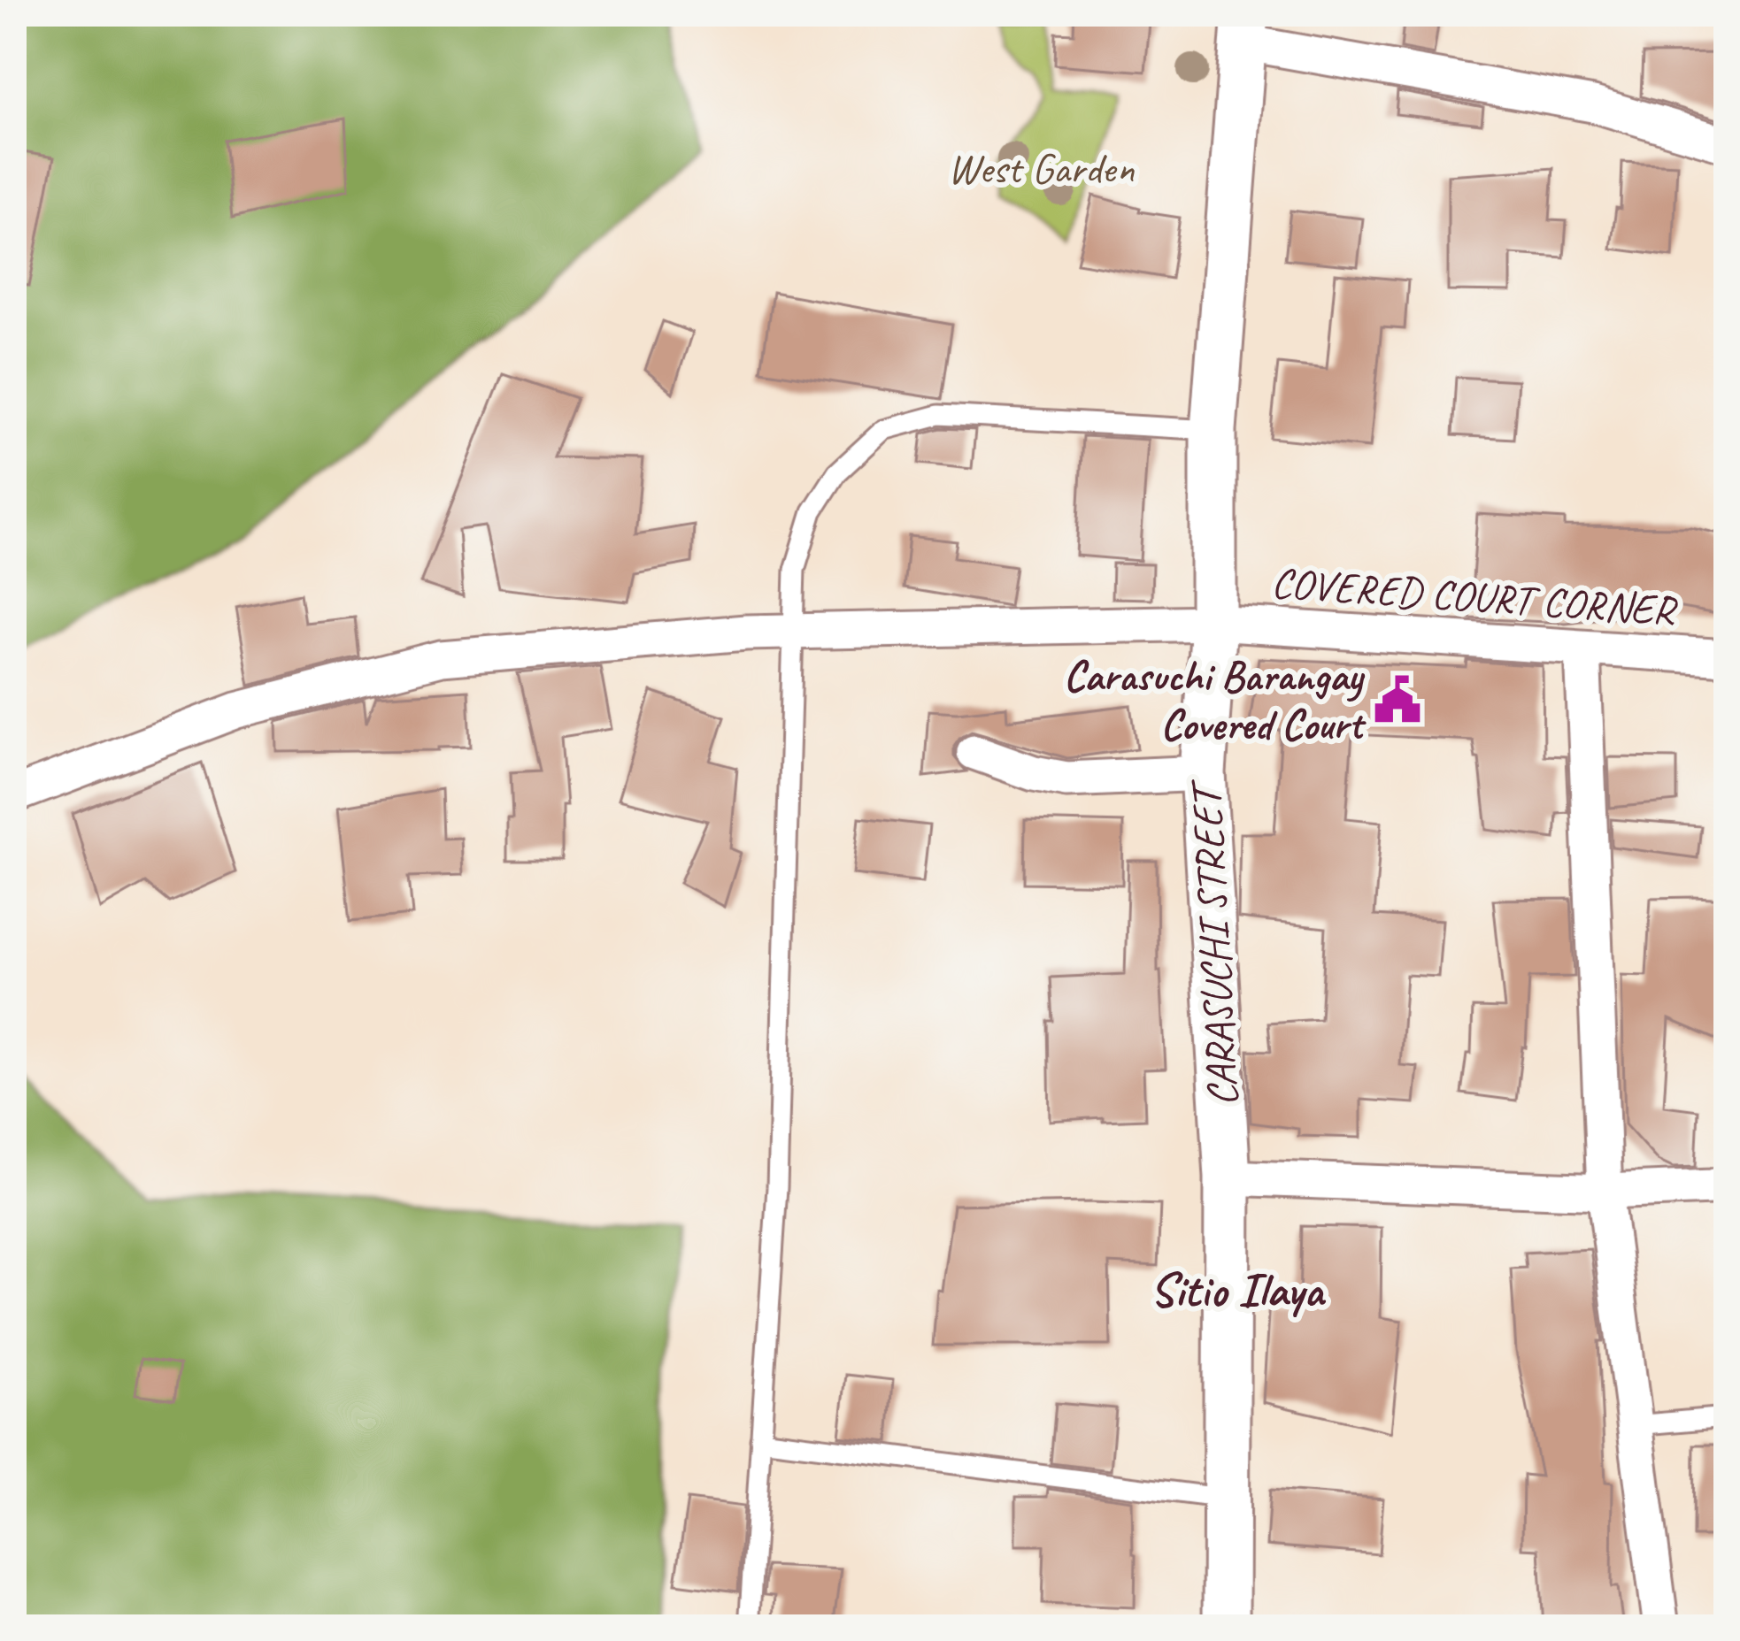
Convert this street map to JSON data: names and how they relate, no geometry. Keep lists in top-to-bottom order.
{
  "streets": {
    "street": ["COVERED COURT CORNER", "CARASUCHI STREET"]
  },
  "crossings": [
    ["COVERED COURT CORNER", "CARASUCHI STREET"]
  ],
  "districts": ["Sitio Ilaya"],
  "parks": ["West Garden"],
  "places": {
    "public building": ["Carasuchi Barangay Covered Court"]
  }
}
